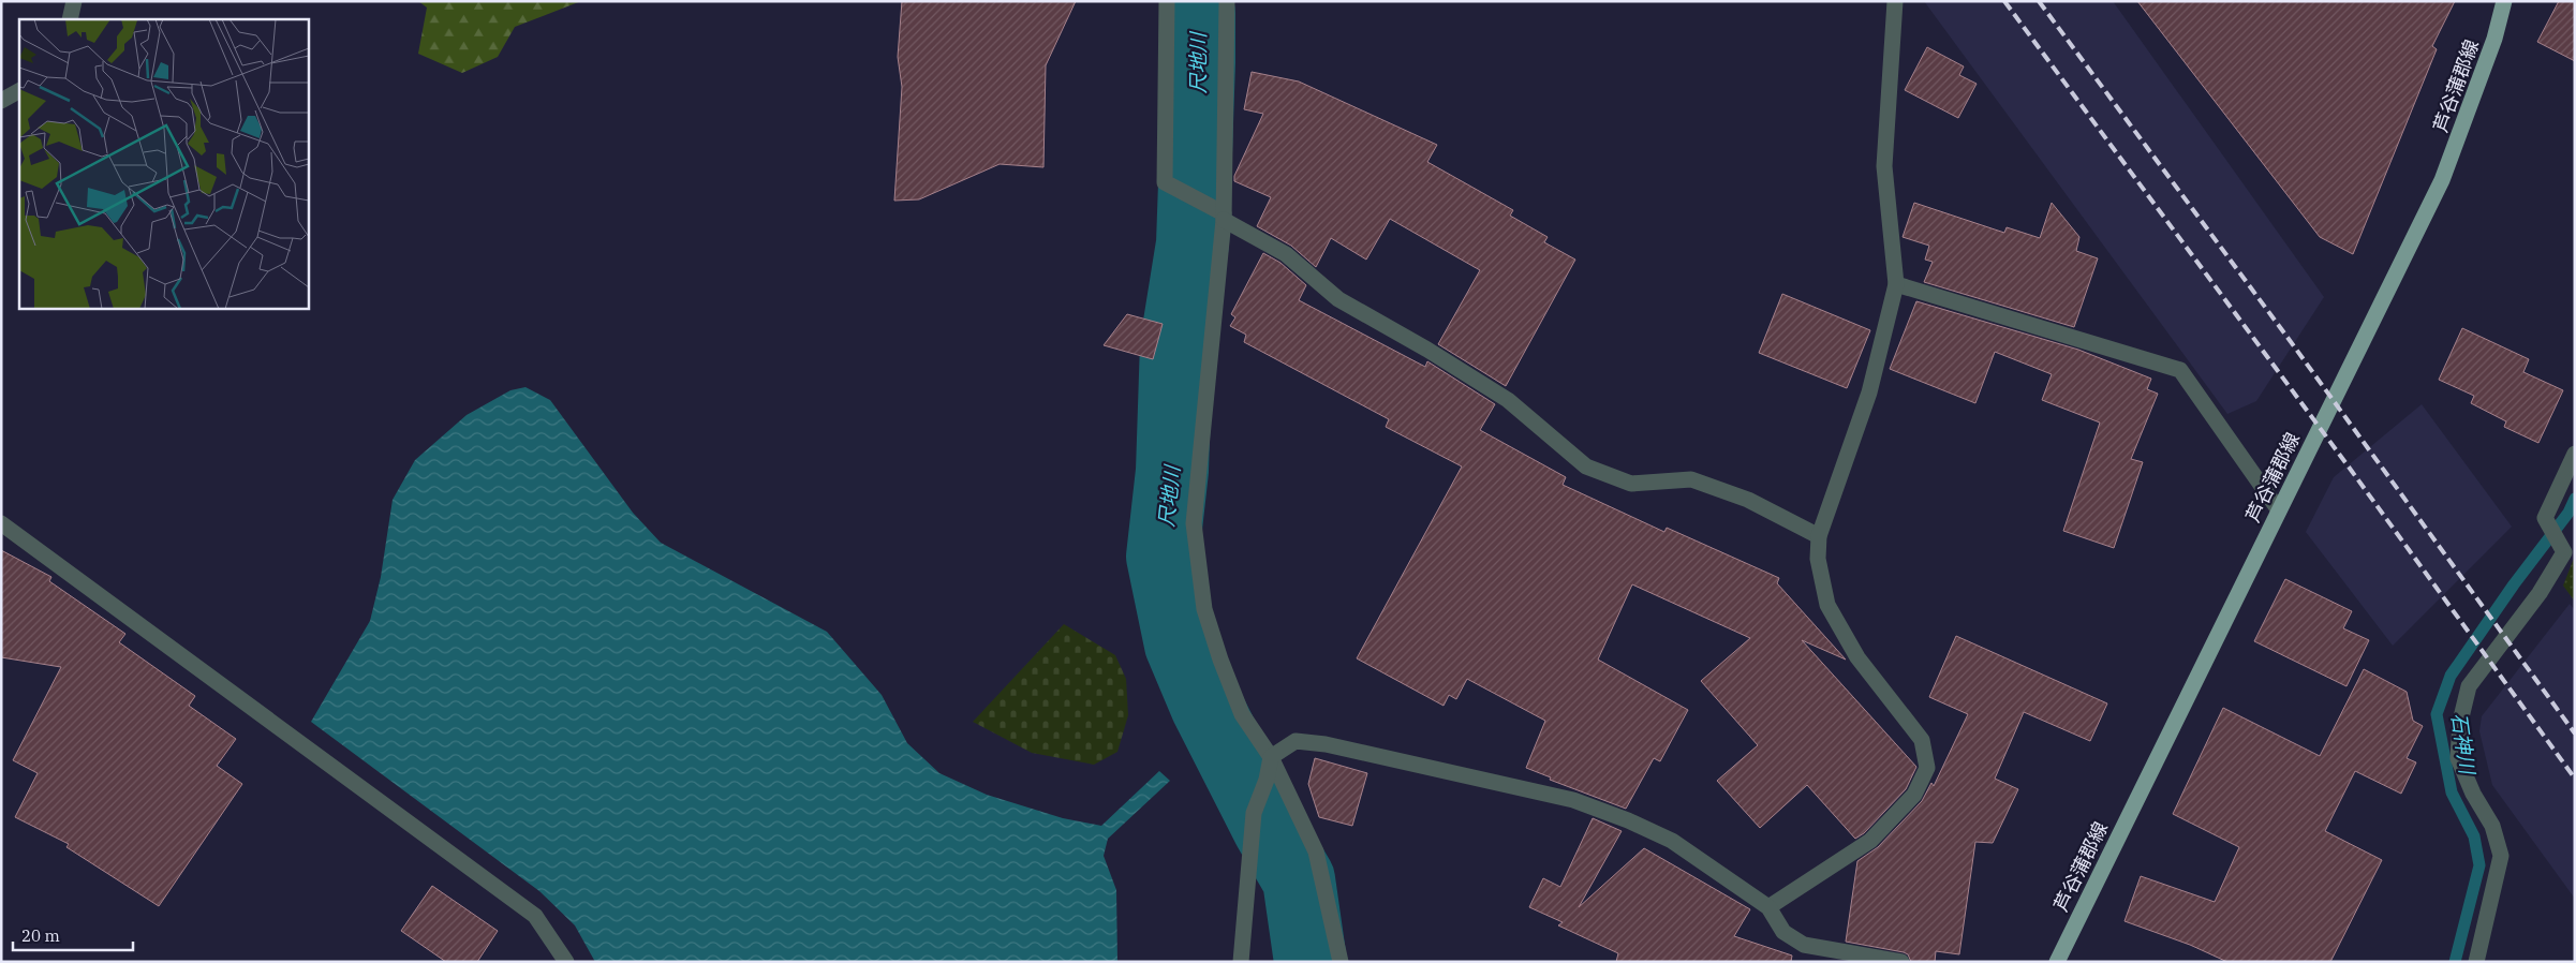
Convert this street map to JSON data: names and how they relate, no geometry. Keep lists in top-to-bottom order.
{
  "streets": {
    "main road": ["芦谷蒲郡線"]
  },
  "water": ["尺地川", "石神川"],
  "scale_bar": "20 m"
}
